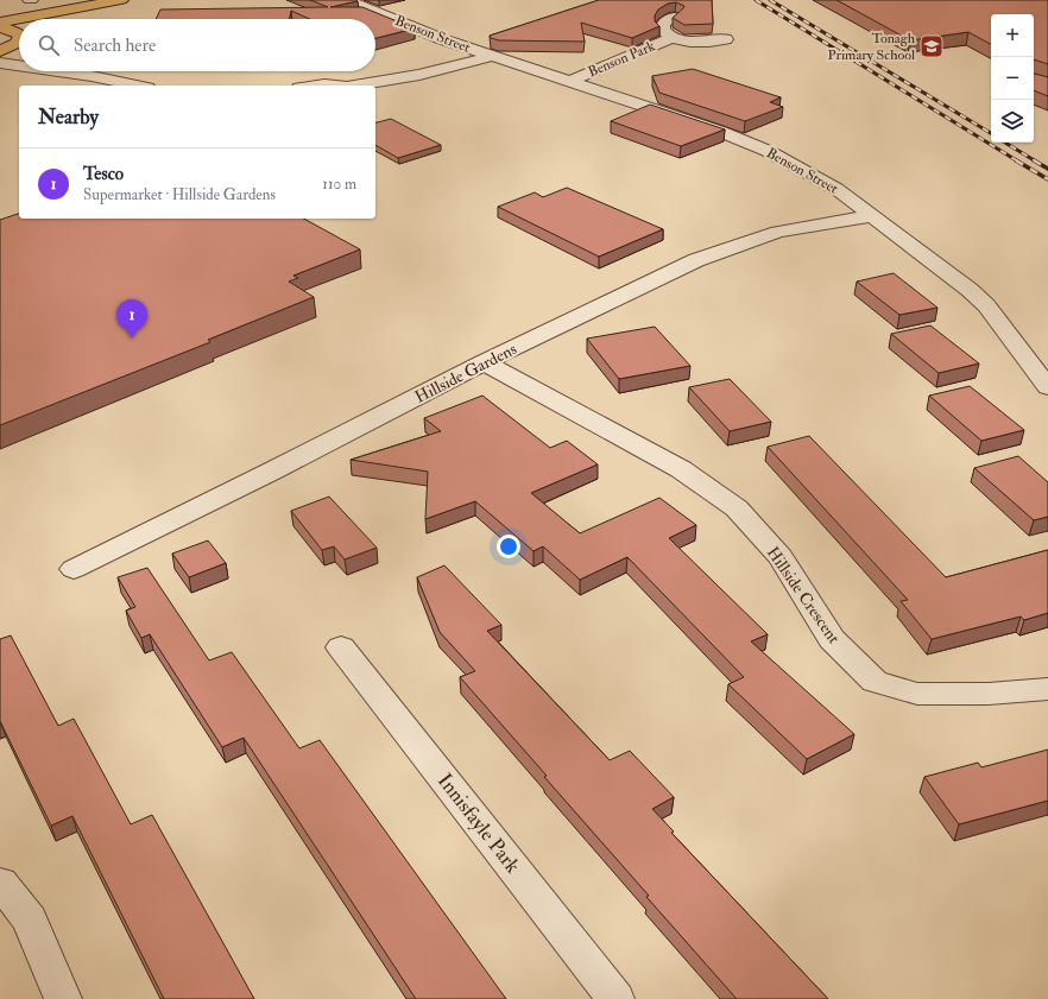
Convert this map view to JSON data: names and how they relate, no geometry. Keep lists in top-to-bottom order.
{
  "streets": {
    "street": [
      "Benson Street",
      "Benson Park",
      "Hillside Gardens",
      "Hillside Crescent",
      "Innisfayle Park"
    ]
  },
  "crossings": [
    ["Benson Street", "Benson Park"],
    ["Benson Street", "Hillside Gardens"],
    ["Hillside Gardens", "Hillside Crescent"]
  ],
  "places": {
    "school or university": ["Tonagh Primary School"]
  },
  "page": {
    "map_buttons": ["+", "−"],
    "search": "Search here",
    "heading": "Nearby",
    "list": [
      {
        "mark": "1",
        "name": "Tesco",
        "note": "Supermarket · Hillside Gardens",
        "value": "110 m"
      }
    ],
    "pins": "1"
  }
}
